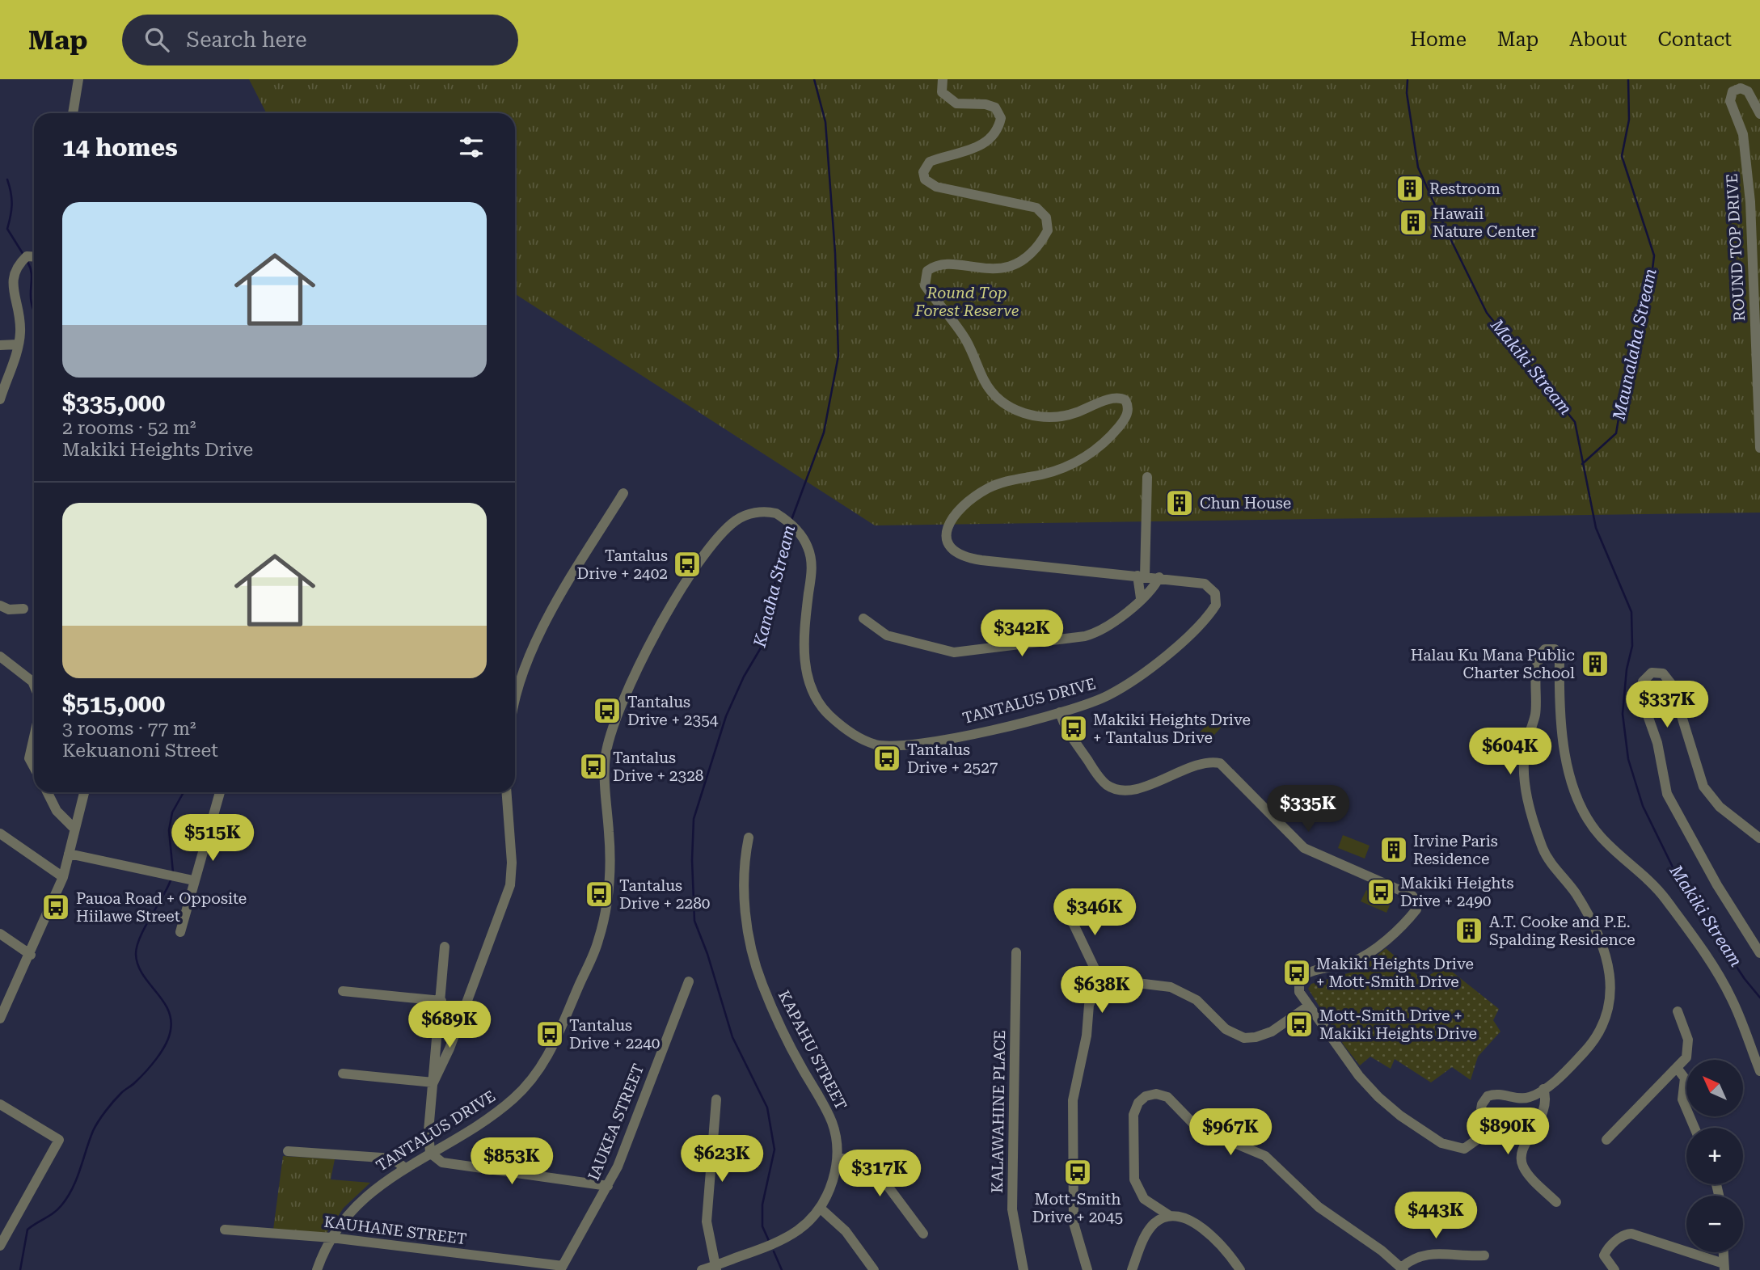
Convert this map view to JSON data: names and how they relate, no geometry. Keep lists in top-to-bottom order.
{
  "streets": {
    "street": [
      "ROUND TOP DRIVE",
      "TANTALUS DRIVE",
      "KAPAHU STREET",
      "KALAWAHINE PLACE",
      "IAUKEA STREET",
      "KAUHANE STREET"
    ]
  },
  "crossings": [
    ["TANTALUS DRIVE", "KAUHANE STREET"],
    ["IAUKEA STREET", "KAUHANE STREET"]
  ],
  "water": ["Maunalaha Stream", "Makiki Stream", "Kanaha Stream"],
  "parks": ["Round Top Forest Reserve"],
  "places": {
    "building": [
      "Restroom",
      "Hawaii Nature Center",
      "Chun House",
      "Halau Ku Mana Public Charter School",
      "Irvine Paris Residence",
      "A.T. Cooke and P.E. Spalding Residence"
    ],
    "bus stop": [
      "Tantalus Drive + 2402",
      "Tantalus Drive + 2354",
      "Makiki Heights Drive + Tantalus Drive",
      "Tantalus Drive + 2527",
      "Tantalus Drive + 2328",
      "Makiki Heights Drive + 2490",
      "Tantalus Drive + 2280",
      "Pauoa Road + Opposite Hiilawe Street",
      "Makiki Heights Drive + Mott-Smith Drive",
      "Mott-Smith Drive + Makiki Heights Drive",
      "Tantalus Drive + 2240",
      "Mott-Smith Drive + 2045"
    ]
  },
  "north": "top left",
  "page": {
    "header": "Map",
    "search": "Search here",
    "nav": [
      "Home",
      "Map",
      "About",
      "Contact"
    ],
    "heading": "14 homes",
    "list": [
      {
        "name": "$335,000",
        "note": "2 rooms · 52 m² · Makiki Heights Drive"
      },
      {
        "name": "$515,000",
        "note": "3 rooms · 77 m² · Kekuanoni Street"
      }
    ],
    "price": [
      "$342K",
      "$337K",
      "$604K",
      "$335K",
      "$515K",
      "$346K",
      "$638K",
      "$689K",
      "$890K",
      "$967K",
      "$623K",
      "$853K",
      "$317K",
      "$443K"
    ],
    "map_buttons": ["+", "−"]
  }
}
